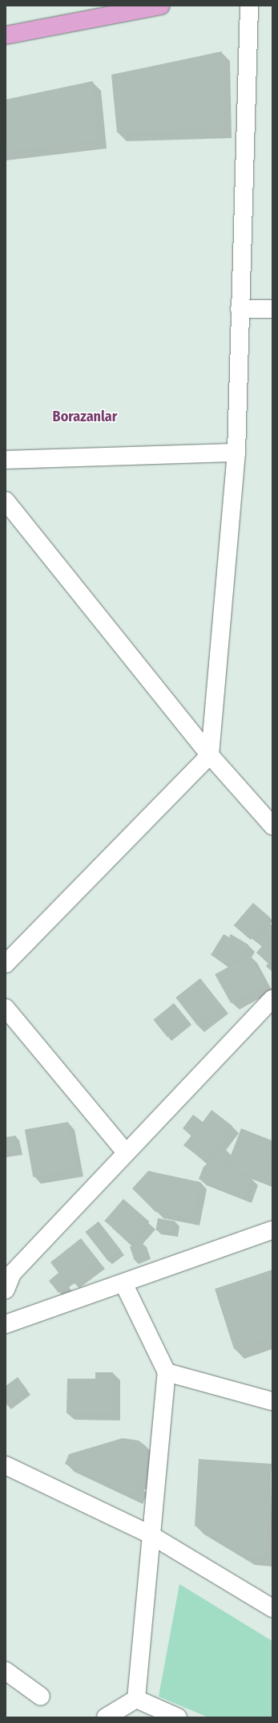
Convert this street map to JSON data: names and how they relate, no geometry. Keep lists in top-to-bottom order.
{
  "districts": ["Borazanlar"]
}
